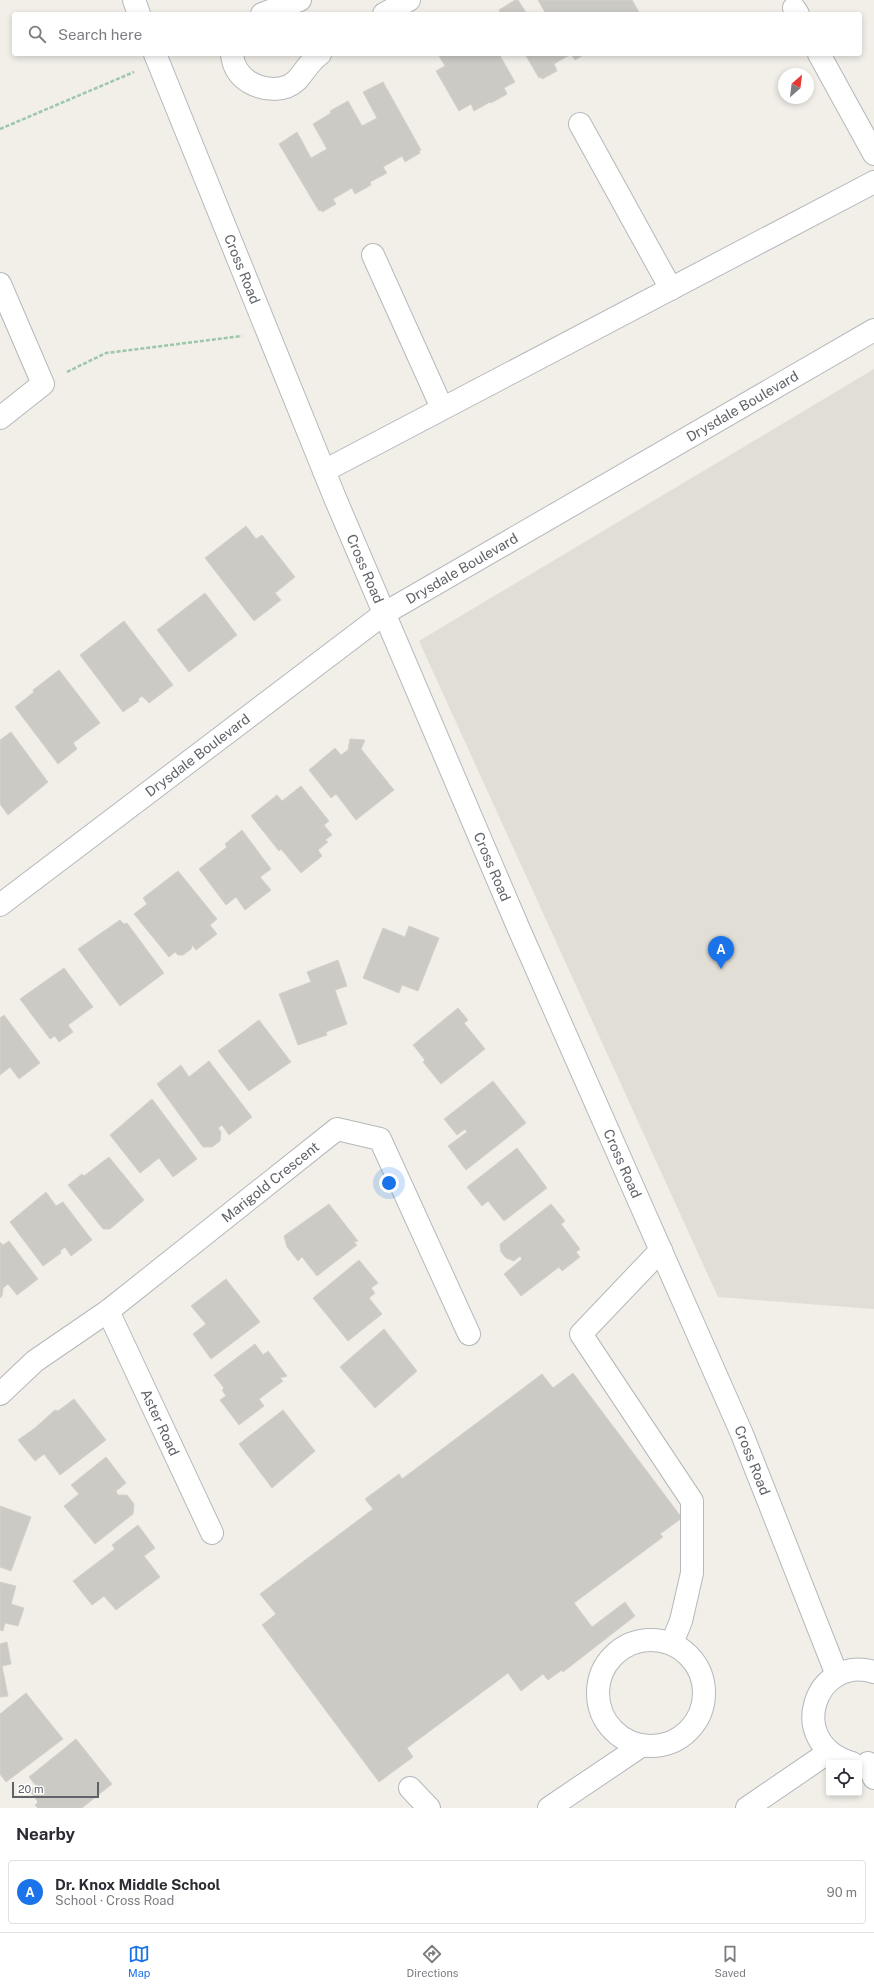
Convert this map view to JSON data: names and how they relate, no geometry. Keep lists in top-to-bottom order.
{
  "streets": {
    "street": [
      "Cross Road",
      "Drysdale Boulevard",
      "Marigold Crescent",
      "Aster Road"
    ]
  },
  "crossings": [
    ["Cross Road", "Drysdale Boulevard"],
    ["Marigold Crescent", "Aster Road"]
  ],
  "scale_bar": "20 m",
  "north": "top right",
  "page": {
    "search": "Search here",
    "pins": "A",
    "scale": "20 m",
    "heading": "Nearby",
    "list": [
      {
        "mark": "A",
        "name": "Dr. Knox Middle School",
        "note": "School · Cross Road",
        "value": "90 m"
      }
    ],
    "nav": ["Map", "Directions", "Saved"]
  }
}
